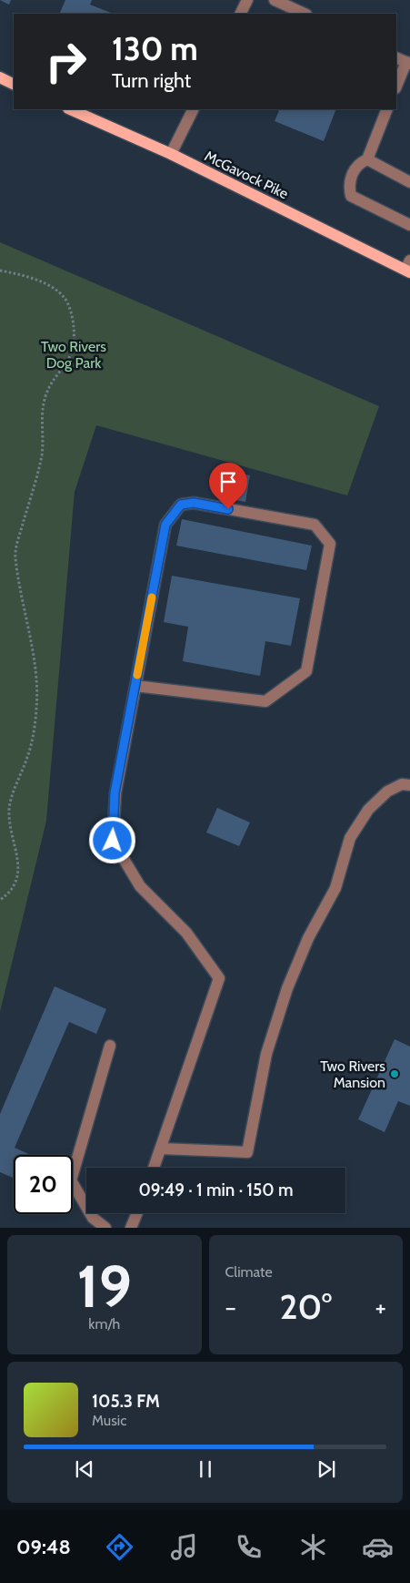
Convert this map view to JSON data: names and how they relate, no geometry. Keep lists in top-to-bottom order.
{
  "streets": {
    "main road": ["McGavock Pike"]
  },
  "parks": ["Two Rivers Dog Park"],
  "places": ["Two Rivers Mansion"],
  "page": {
    "turn": ["130 m", "Turn right"],
    "limit": "20",
    "trip": "09:49 · 1 min · 150 m",
    "tile": [
      ["19", "km/h"],
      "Climate"
    ],
    "heat": ["−", "20°", "+"],
    "song": ["105.3 FM", "Music"],
    "tabs": "09:48"
  }
}
